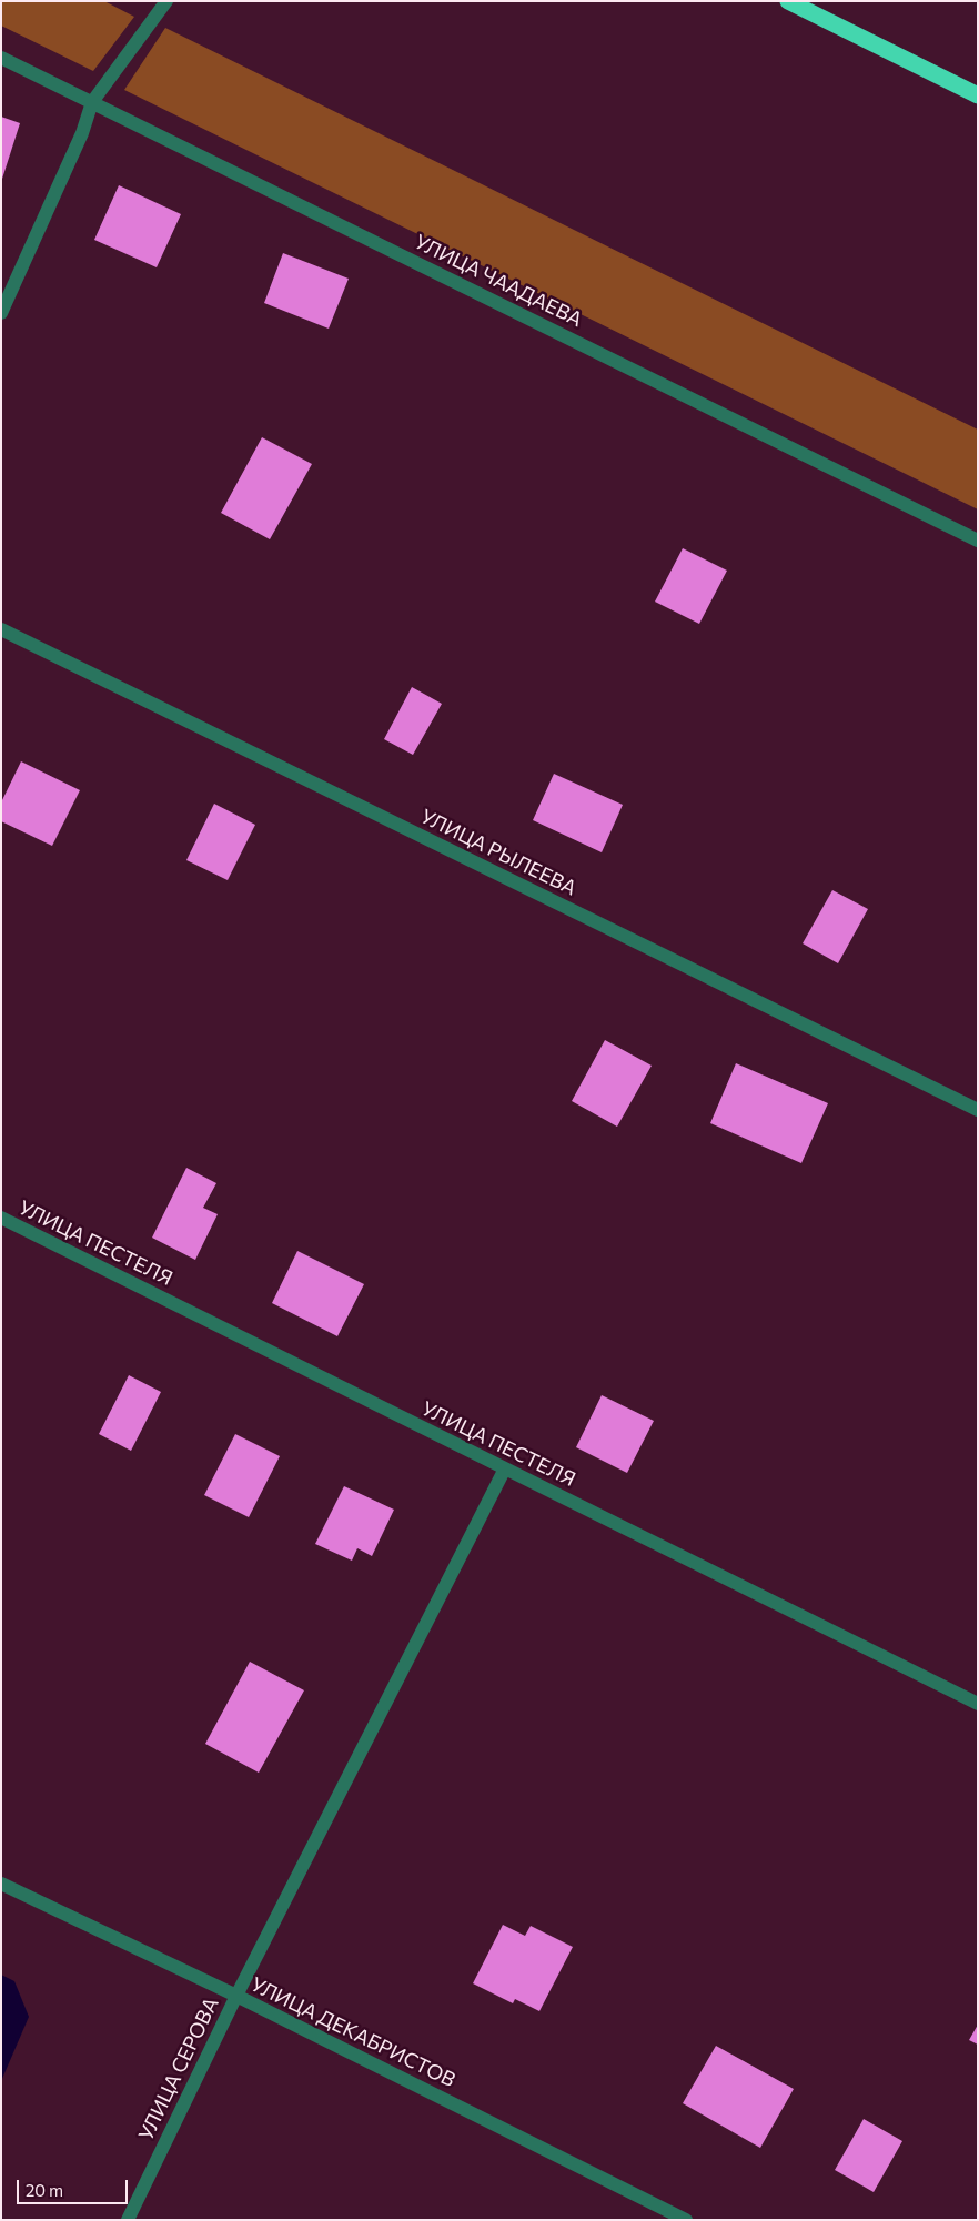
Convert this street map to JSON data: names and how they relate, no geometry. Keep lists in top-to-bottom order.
{
  "streets": {
    "street": [
      "УЛИЦА ЧААДАЕВА",
      "УЛИЦА РЫЛЕЕВА",
      "УЛИЦА ПЕСТЕЛЯ",
      "УЛИЦА ДЕКАБРИСТОВ",
      "УЛИЦА СЕРОВА"
    ]
  },
  "crossings": [
    ["УЛИЦА ПЕСТЕЛЯ", "УЛИЦА СЕРОВА"],
    ["УЛИЦА ДЕКАБРИСТОВ", "УЛИЦА СЕРОВА"]
  ],
  "scale_bar": "20 m"
}
